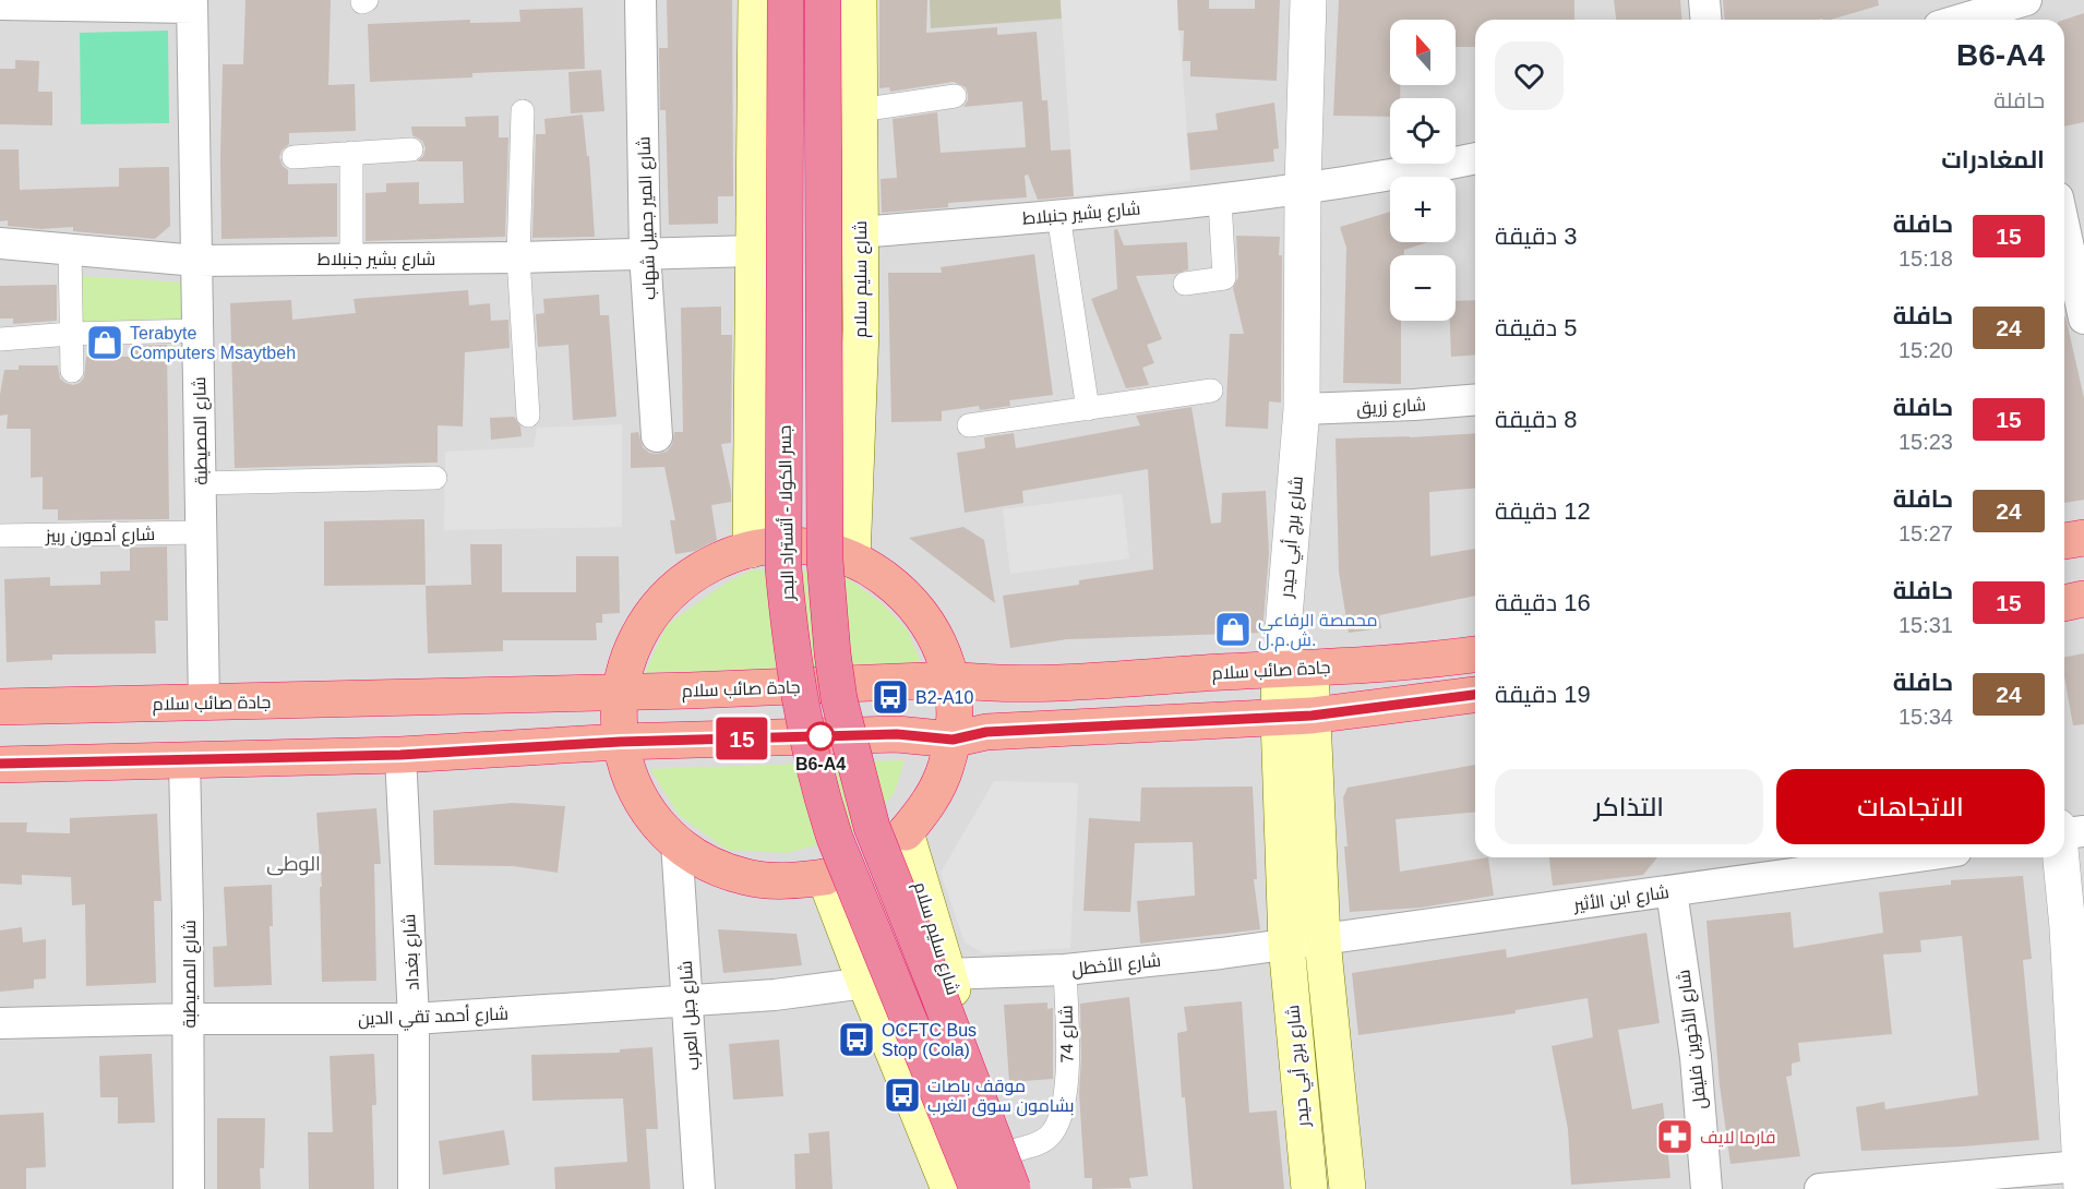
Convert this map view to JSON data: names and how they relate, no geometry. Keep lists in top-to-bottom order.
{
  "streets": {
    "highway": ["جسر الكولا - أتستراد البحر", "جادة صائب سلام"],
    "main road": ["شارع سليم سلام", "شارع برج أبي حيدر"],
    "street": [
      "شارع بشير جنبلاط",
      "شارع المير جميل شهاب",
      "شارع زريق",
      "شارع المصيطبة",
      "شارع أدمون ربيز",
      "شارع ابن الأثير",
      "شارع بغداد",
      "شارع الأخطل",
      "شارع أحمد تقي الدين",
      "شارع جبل العرب",
      "شارع 74",
      "شارع الأخوين فليفل"
    ]
  },
  "crossings": [
    ["شارع بشير جنبلاط", "شارع المير جميل شهاب"],
    ["شارع بشير جنبلاط", "شارع سليم سلام"],
    ["شارع بشير جنبلاط", "شارع المصيطبة"],
    ["شارع بشير جنبلاط", "شارع برج أبي حيدر"],
    ["شارع سليم سلام", "شارع الأخطل"],
    ["شارع سليم سلام", "شارع 74"],
    ["شارع زريق", "شارع برج أبي حيدر"],
    ["شارع المصيطبة", "شارع أدمون ربيز"],
    ["شارع المصيطبة", "جادة صائب سلام"],
    ["شارع المصيطبة", "شارع أحمد تقي الدين"],
    ["شارع برج أبي حيدر", "جادة صائب سلام"],
    ["شارع برج أبي حيدر", "شارع ابن الأثير"],
    ["شارع برج أبي حيدر", "شارع الأخطل"],
    ["شارع ابن الأثير", "شارع الأخطل"],
    ["شارع ابن الأثير", "شارع الأخوين فليفل"],
    ["شارع بغداد", "شارع أحمد تقي الدين"],
    ["شارع الأخطل", "شارع 74"],
    ["شارع أحمد تقي الدين", "شارع جبل العرب"]
  ],
  "districts": ["الوطى"],
  "places": {
    "shop": ["Terabyte Computers Msaytbeh", "محمصة الرفاعي ش.م.ل."],
    "bus stop": ["B2-A10", "OCFTC Bus Stop (Cola)", "موقف باصات بشامون سوق الغرب"],
    "other": ["B6-A4"],
    "pharmacy": ["فارما لايف"]
  },
  "lines": ["bus line 15"],
  "north": "top",
  "page": {
    "on_map": "15",
    "map_buttons": ["+", "−"],
    "heading": [
      ["B6-A4", "حافلة"],
      "المغادرات"
    ],
    "list": [
      {
        "mark": "15",
        "name": "حافلة",
        "note": "15:18",
        "value": "3 دقيقة"
      },
      {
        "mark": "24",
        "name": "حافلة",
        "note": "15:20",
        "value": "5 دقيقة"
      },
      {
        "mark": "15",
        "name": "حافلة",
        "note": "15:23",
        "value": "8 دقيقة"
      },
      {
        "mark": "24",
        "name": "حافلة",
        "note": "15:27",
        "value": "12 دقيقة"
      },
      {
        "mark": "15",
        "name": "حافلة",
        "note": "15:31",
        "value": "16 دقيقة"
      },
      {
        "mark": "24",
        "name": "حافلة",
        "note": "15:34",
        "value": "19 دقيقة"
      }
    ],
    "buttons": ["الاتجاهات", "التذاكر"]
  }
}
